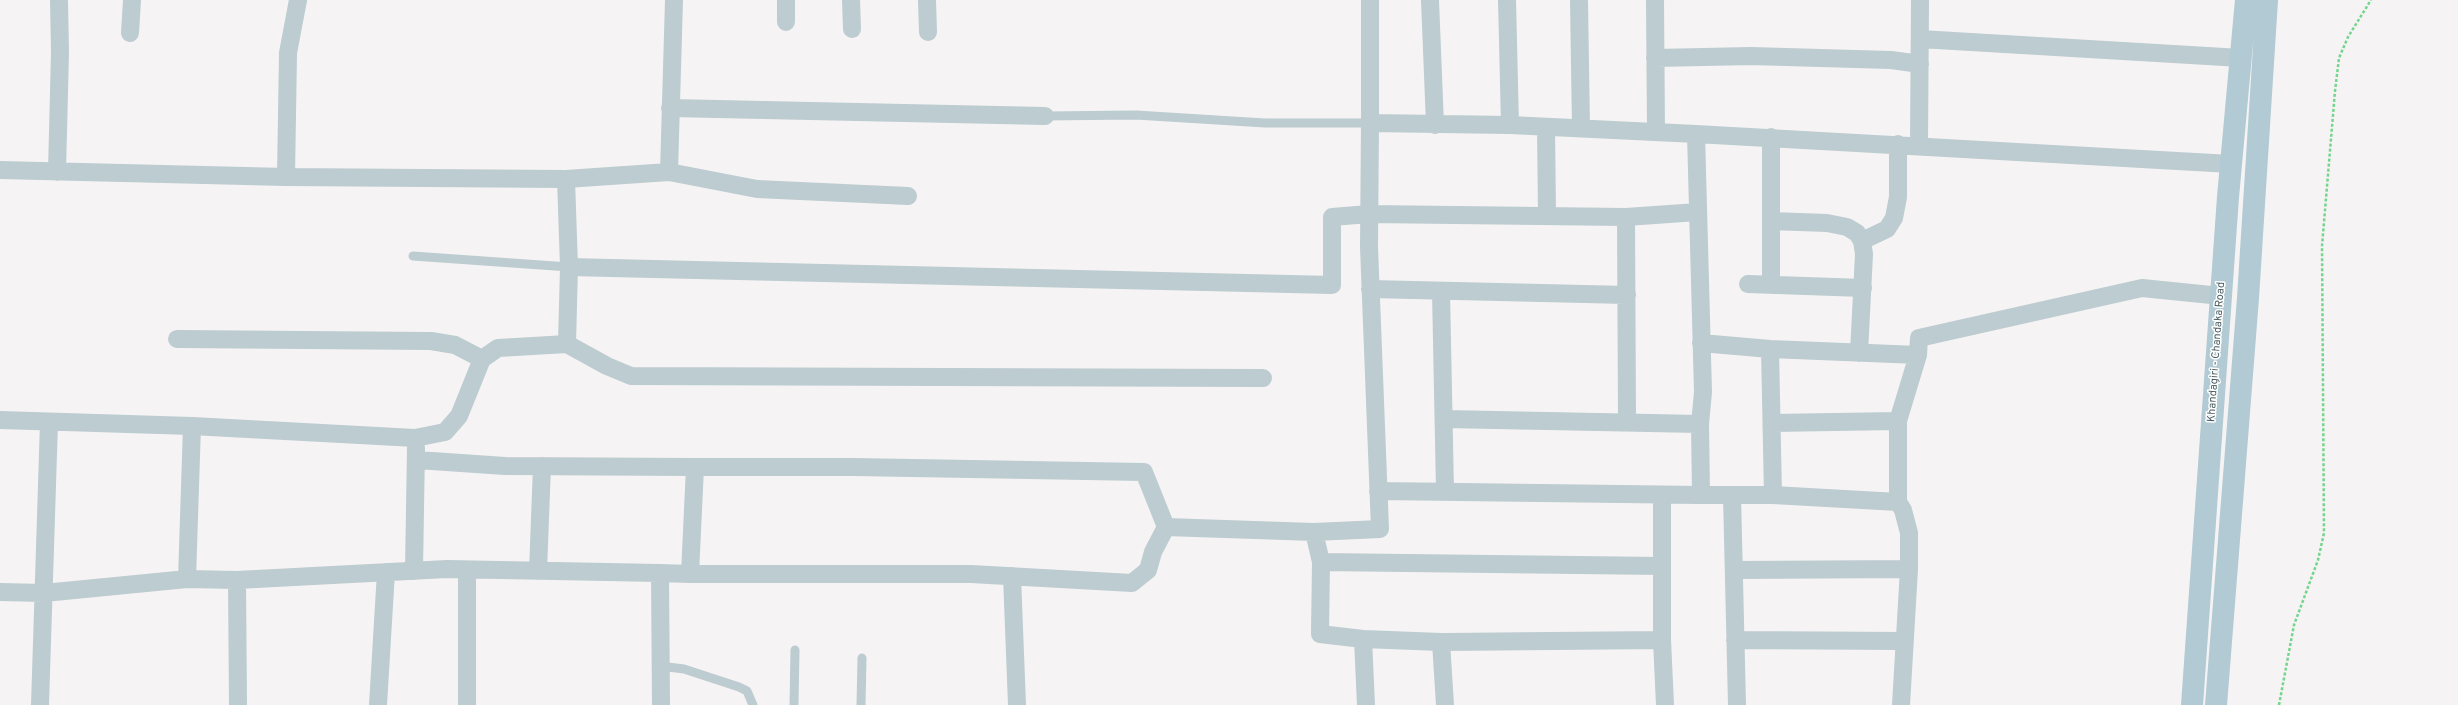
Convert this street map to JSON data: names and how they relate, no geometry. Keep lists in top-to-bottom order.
{
  "streets": {
    "main road": ["Khandagiri - Chandaka Road"]
  }
}
